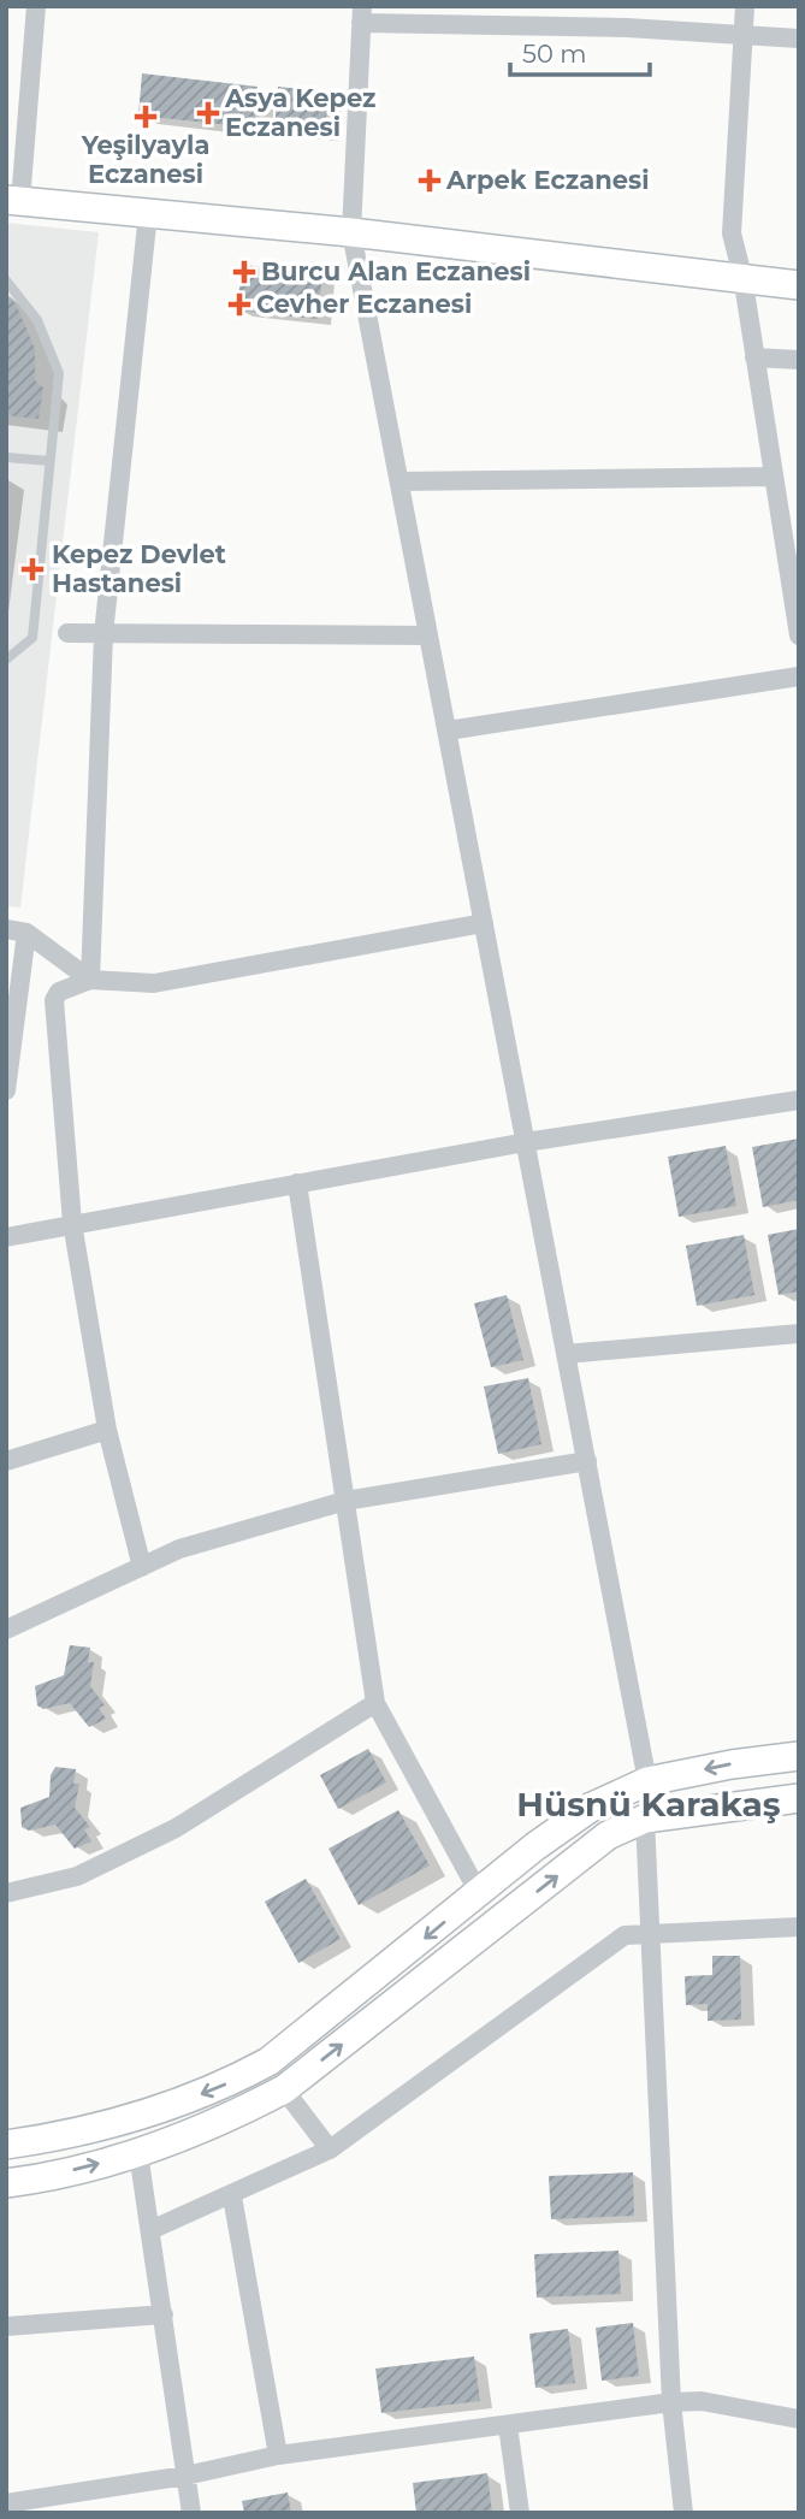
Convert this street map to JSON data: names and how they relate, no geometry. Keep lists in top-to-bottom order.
{
  "districts": ["Hüsnü Karakaş"],
  "places": {
    "health": [
      "Asya Kepez Eczanesi",
      "Yeşilyayla Eczanesi",
      "Arpek Eczanesi",
      "Burcu Alan Eczanesi",
      "Cevher Eczanesi",
      "Kepez Devlet Hastanesi"
    ]
  },
  "scale_bar": "50 m"
}
